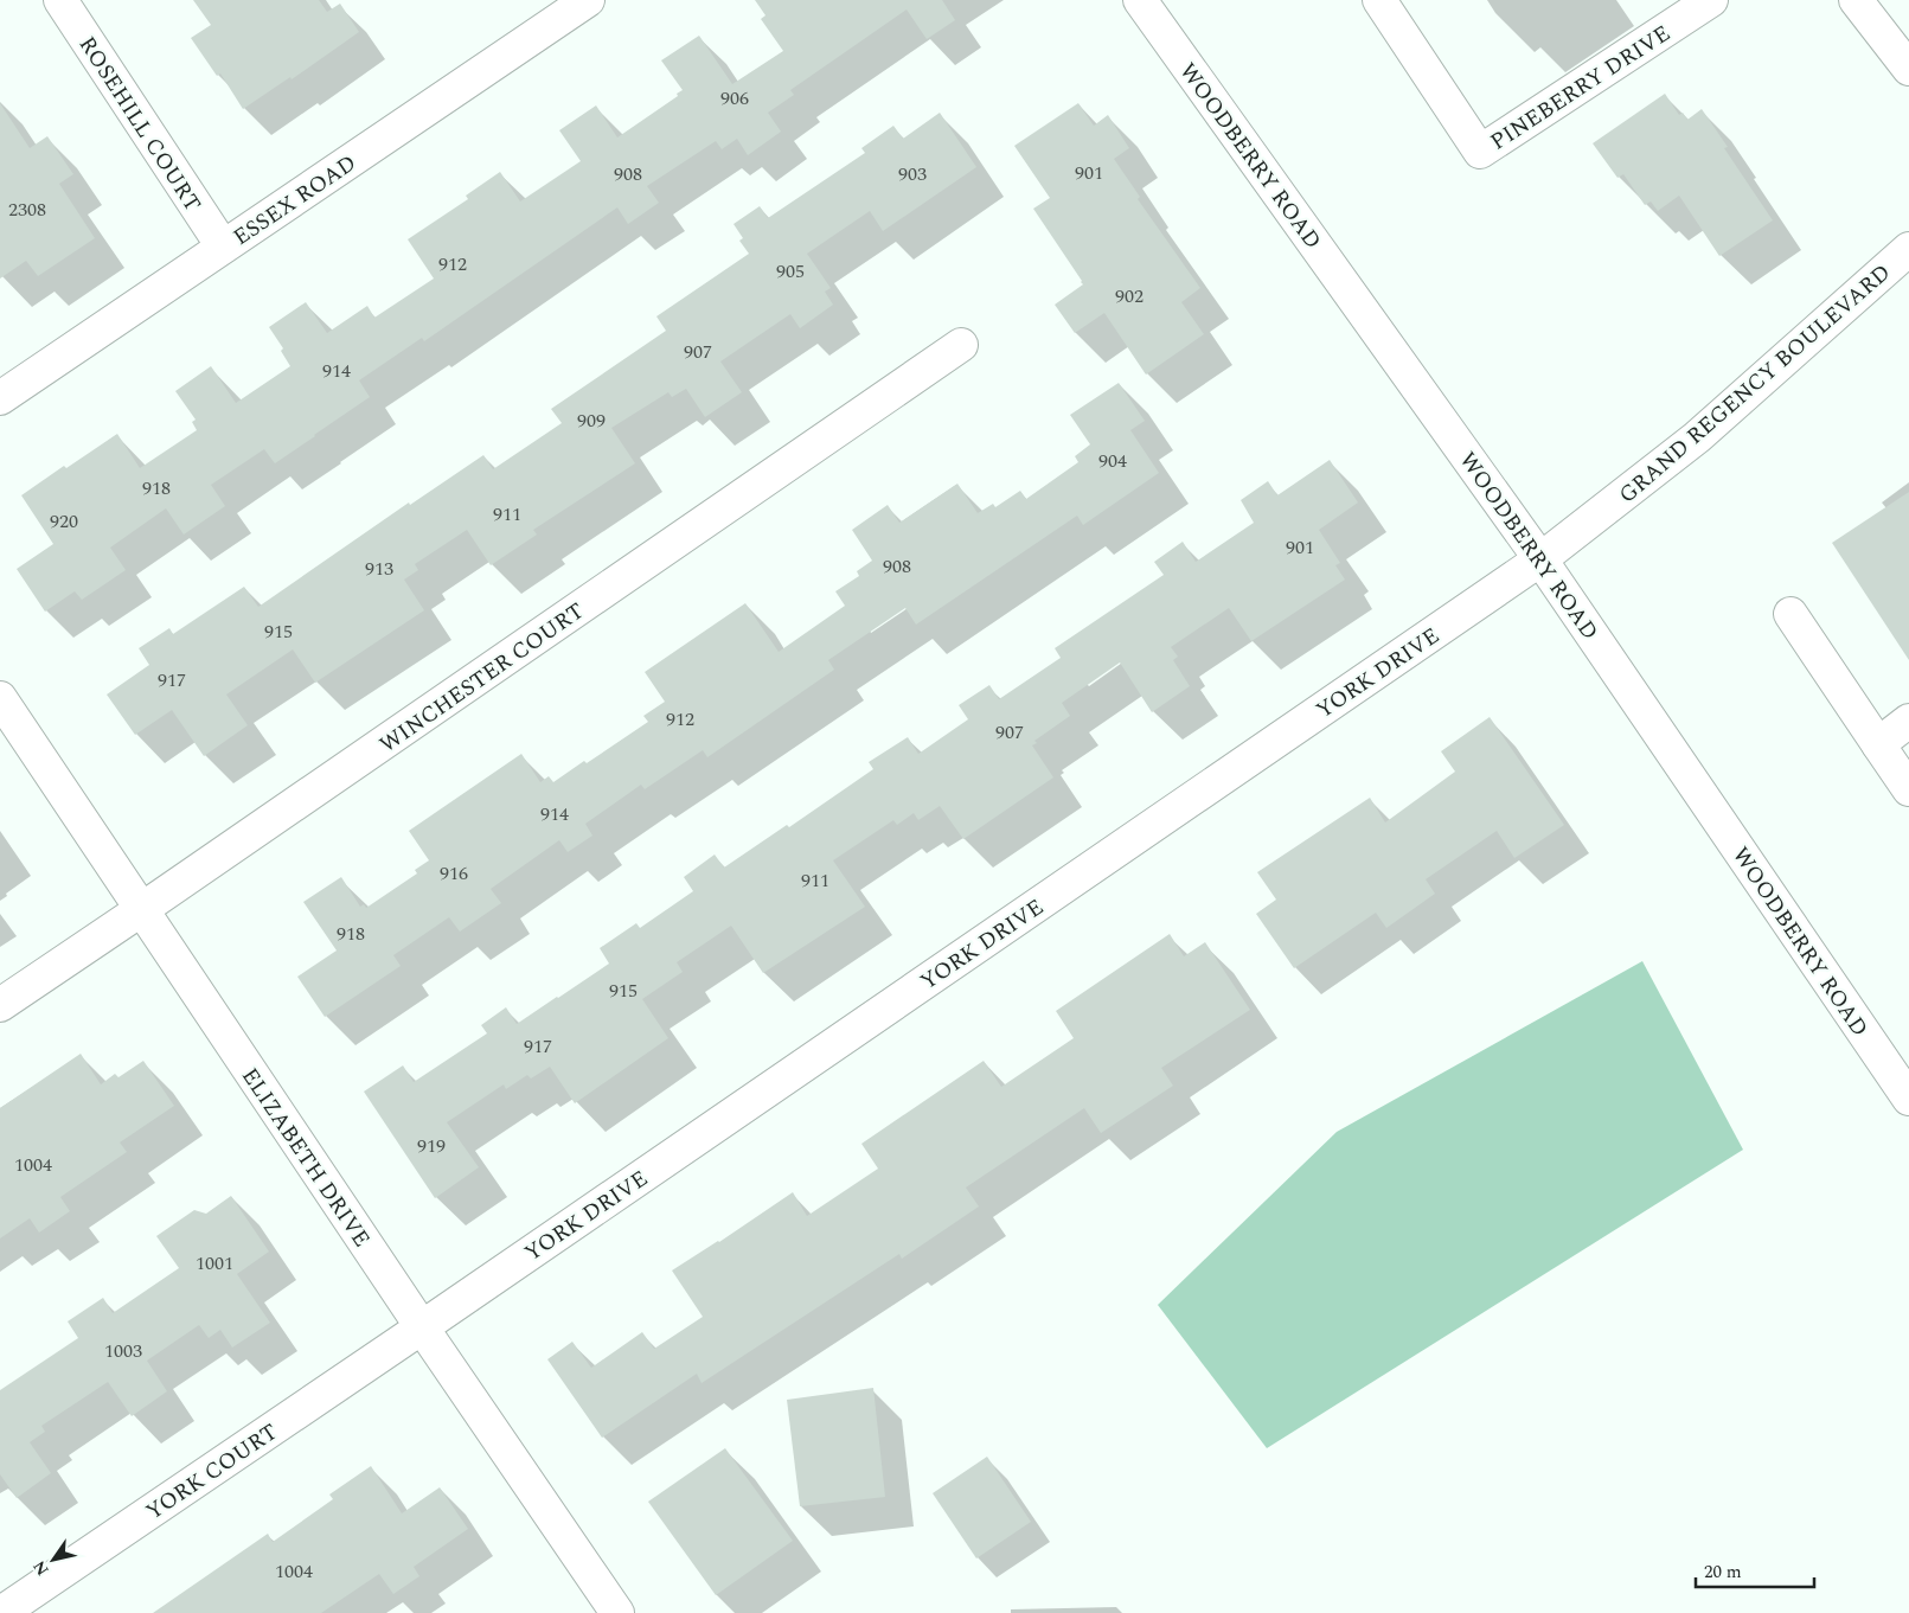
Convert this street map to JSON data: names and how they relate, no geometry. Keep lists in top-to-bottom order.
{
  "streets": {
    "street": [
      "PINEBERRY DRIVE",
      "ROSEHILL COURT",
      "WOODBERRY ROAD",
      "ESSEX ROAD",
      "GRAND REGENCY BOULEVARD",
      "YORK DRIVE",
      "WINCHESTER COURT",
      "ELIZABETH DRIVE",
      "YORK COURT"
    ]
  },
  "crossings": [
    ["ROSEHILL COURT", "ESSEX ROAD"],
    ["WOODBERRY ROAD", "GRAND REGENCY BOULEVARD"],
    ["WOODBERRY ROAD", "YORK DRIVE"],
    ["GRAND REGENCY BOULEVARD", "YORK DRIVE"],
    ["YORK DRIVE", "ELIZABETH DRIVE"],
    ["YORK DRIVE", "YORK COURT"],
    ["WINCHESTER COURT", "ELIZABETH DRIVE"],
    ["ELIZABETH DRIVE", "YORK COURT"]
  ],
  "house_numbers": [
    "906",
    "901",
    "908",
    "903",
    "2308",
    "912",
    "905",
    "902",
    "907",
    "914",
    "909",
    "904",
    "918",
    "911",
    "920",
    "901",
    "908",
    "913",
    "915",
    "917",
    "912",
    "907",
    "914",
    "916",
    "911",
    "918",
    "915",
    "917",
    "919",
    "1004",
    "1001",
    "1003",
    "1004"
  ],
  "scale_bar": "20 m",
  "north": "bottom left"
}
